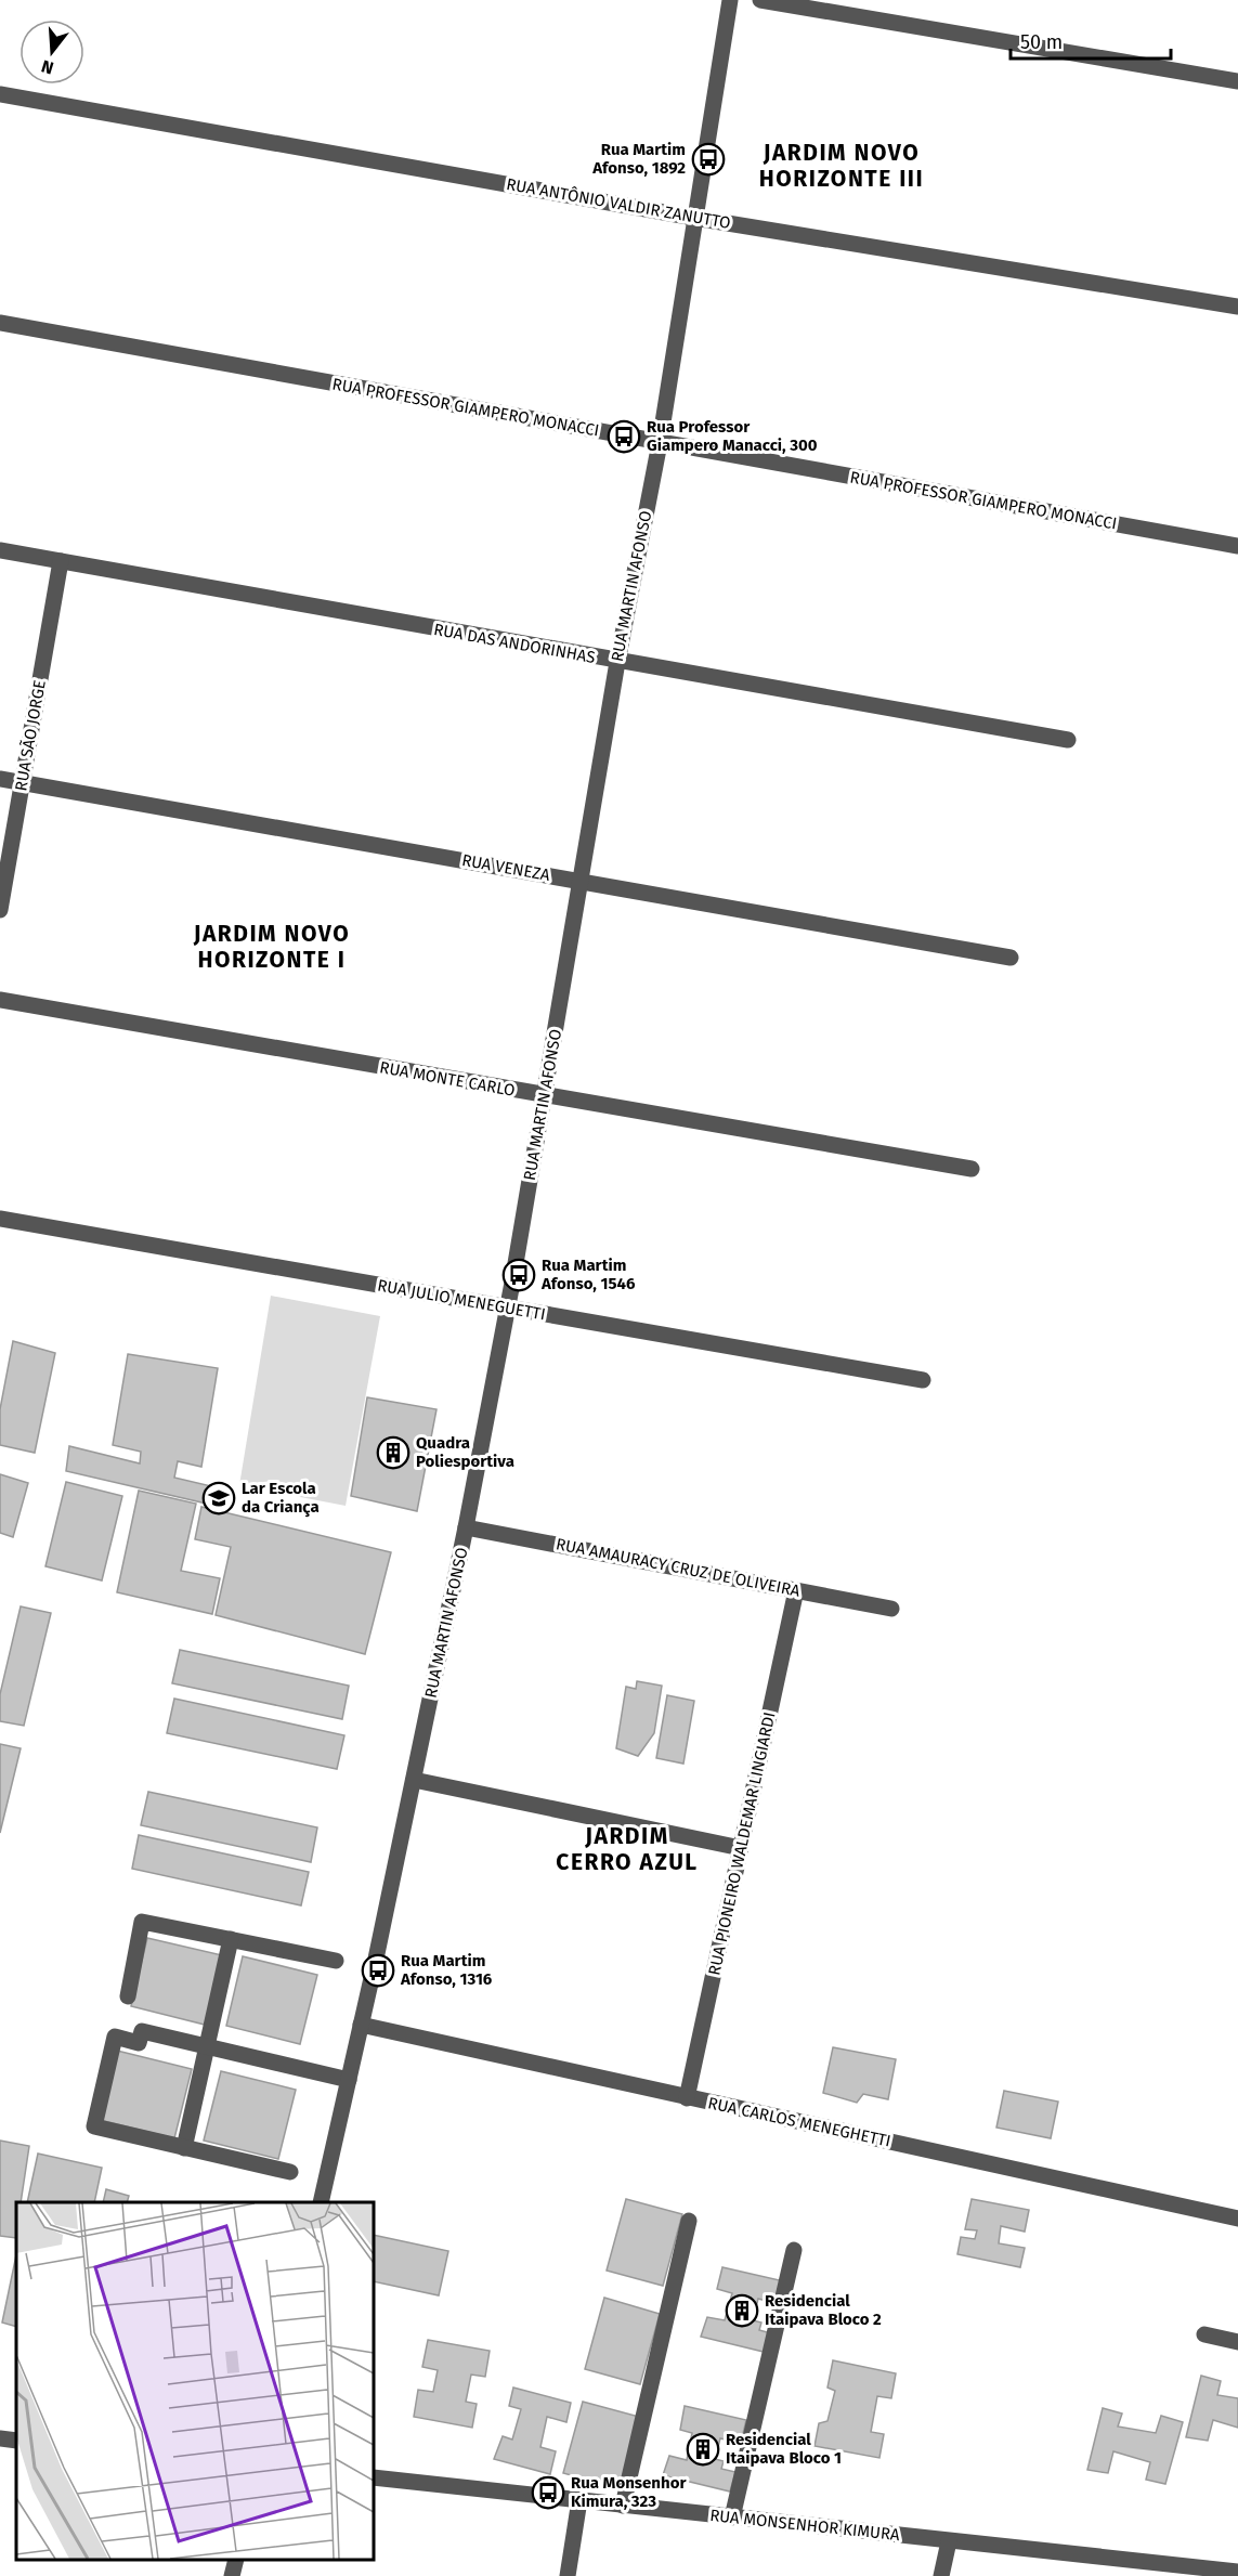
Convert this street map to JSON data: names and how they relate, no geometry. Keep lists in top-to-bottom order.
{
  "streets": {
    "street": [
      "RUA ANTÔNIO VALDIR ZANUTTO",
      "RUA PROFESSOR GIAMPERO MONACCI",
      "RUA MARTIN AFONSO",
      "RUA DAS ANDORINHAS",
      "RUA SÃO JORGE",
      "RUA VENEZA",
      "RUA MONTE CARLO",
      "RUA JULIO MENEGUETTI",
      "RUA AMAURACY CRUZ DE OLIVEIRA",
      "RUA PIONEIRO WALDEMAR LINGIARDI",
      "RUA CARLOS MENEGHETTI",
      "RUA MONSENHOR KIMURA"
    ]
  },
  "crossings": [
    ["RUA ANTÔNIO VALDIR ZANUTTO", "RUA MARTIN AFONSO"],
    ["RUA PROFESSOR GIAMPERO MONACCI", "RUA MARTIN AFONSO"],
    ["RUA MARTIN AFONSO", "RUA DAS ANDORINHAS"],
    ["RUA MARTIN AFONSO", "RUA VENEZA"],
    ["RUA MARTIN AFONSO", "RUA MONTE CARLO"],
    ["RUA MARTIN AFONSO", "RUA JULIO MENEGUETTI"],
    ["RUA MARTIN AFONSO", "RUA AMAURACY CRUZ DE OLIVEIRA"],
    ["RUA MARTIN AFONSO", "RUA CARLOS MENEGHETTI"],
    ["RUA DAS ANDORINHAS", "RUA SÃO JORGE"],
    ["RUA SÃO JORGE", "RUA VENEZA"],
    ["RUA AMAURACY CRUZ DE OLIVEIRA", "RUA PIONEIRO WALDEMAR LINGIARDI"],
    ["RUA PIONEIRO WALDEMAR LINGIARDI", "RUA CARLOS MENEGHETTI"]
  ],
  "districts": ["JARDIM NOVO HORIZONTE III", "JARDIM NOVO HORIZONTE I", "JARDIM CERRO AZUL"],
  "places": {
    "bus stop": [
      "Rua Martim Afonso, 1892",
      "Rua Professor Giampero Manacci, 300",
      "Rua Martim Afonso, 1546",
      "Rua Martim Afonso, 1316",
      "Rua Monsenhor Kimura, 323"
    ],
    "building": ["Quadra Poliesportiva", "Residencial Itaipava Bloco 2", "Residencial Itaipava Bloco 1"],
    "school or university": ["Lar Escola da Criança"]
  },
  "scale_bar": "50 m",
  "north": "bottom"
}
